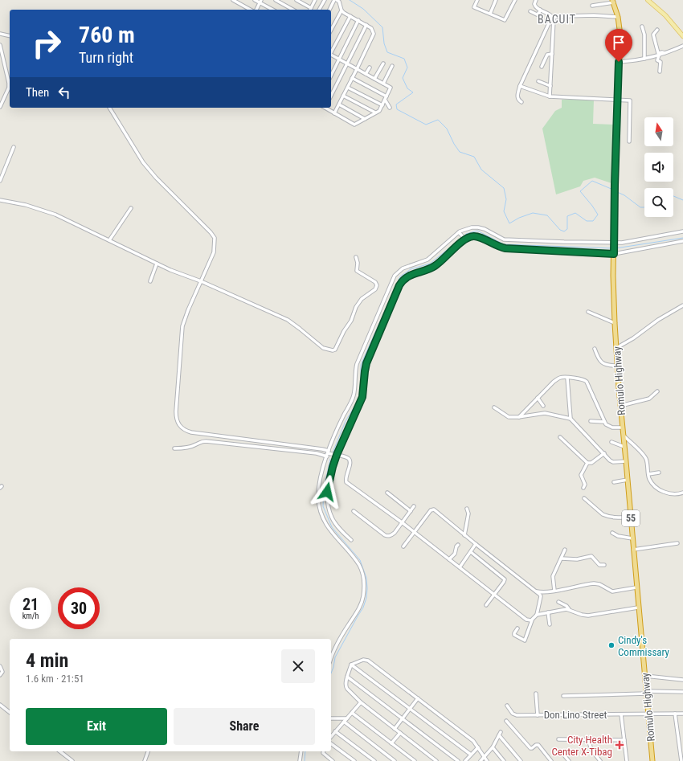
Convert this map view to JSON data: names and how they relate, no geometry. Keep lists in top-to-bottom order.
{
  "streets": {
    "highway": ["Romulo Highway", "55"],
    "street": ["Don Lino Street"]
  },
  "crossings": [
    ["Romulo Highway", "Don Lino Street"]
  ],
  "districts": ["BACUIT"],
  "places": {
    "other": ["Cindy's Commissary"],
    "health": ["City Health Center X-Tibag"]
  },
  "north": "top",
  "page": {
    "turn": ["760 m", "Turn right"],
    "then": "Then",
    "speed": "21 km/h",
    "limit": "30",
    "heading": ["4 min", "1.6 km · 21:51"],
    "buttons": ["Exit", "Share"]
  }
}
